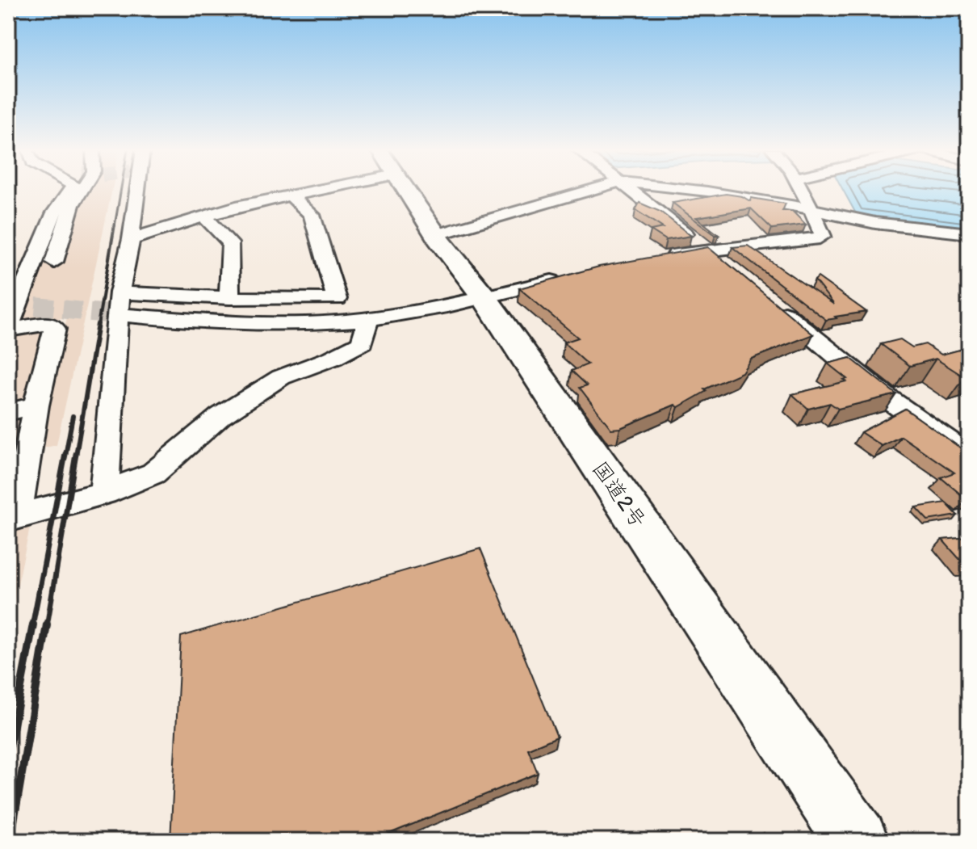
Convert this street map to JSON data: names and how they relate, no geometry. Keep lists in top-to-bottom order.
{
  "streets": {
    "highway": ["国道2号"]
  }
}
